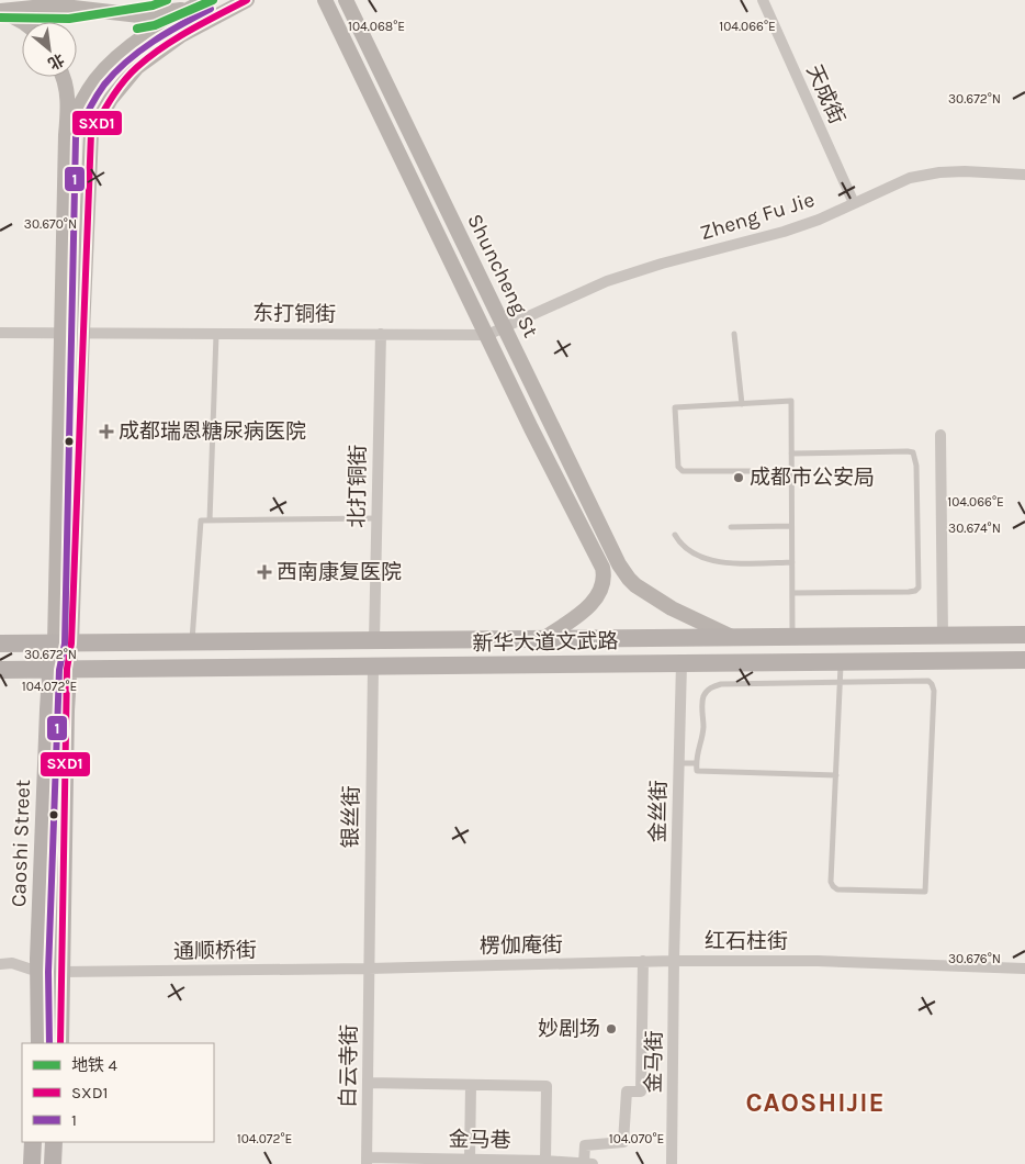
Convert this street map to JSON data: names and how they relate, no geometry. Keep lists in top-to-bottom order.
{
  "streets": {
    "main road": ["Shuncheng St", "新华大道文武路", "Caoshi Street"],
    "street": [
      "天成街",
      "Zheng Fu Jie",
      "东打铜街",
      "北打铜街",
      "金丝街",
      "银丝街",
      "红石柱街",
      "楞伽庵街",
      "通顺桥街",
      "金马街",
      "白云寺街",
      "金马巷"
    ]
  },
  "crossings": [
    ["天成街", "Zheng Fu Jie"],
    ["Zheng Fu Jie", "Shuncheng St"],
    ["Zheng Fu Jie", "东打铜街"],
    ["Shuncheng St", "东打铜街"],
    ["Shuncheng St", "新华大道文武路"],
    ["东打铜街", "北打铜街"],
    ["北打铜街", "新华大道文武路"],
    ["新华大道文武路", "金丝街"],
    ["新华大道文武路", "银丝街"],
    ["新华大道文武路", "Caoshi Street"],
    ["金丝街", "红石柱街"],
    ["金丝街", "楞伽庵街"],
    ["金丝街", "金马街"],
    ["银丝街", "楞伽庵街"],
    ["银丝街", "通顺桥街"],
    ["银丝街", "白云寺街"],
    ["Caoshi Street", "通顺桥街"],
    ["红石柱街", "楞伽庵街"],
    ["红石柱街", "金马街"],
    ["楞伽庵街", "通顺桥街"],
    ["楞伽庵街", "金马街"],
    ["楞伽庵街", "白云寺街"],
    ["通顺桥街", "白云寺街"],
    ["白云寺街", "金马巷"]
  ],
  "districts": ["CAOSHIJIE"],
  "places": {
    "health": ["成都瑞恩糖尿病医院", "西南康复医院"],
    "other": ["成都市公安局", "妙剧场"]
  },
  "lines": ["metro line 4", "transit line SXD1", "transit line 1"],
  "legend": ["地铁 4", "SXD1", "1"],
  "north": "bottom right",
  "coordinates": [
    "104.068°E",
    "104.066°E",
    "30.672°N",
    "30.670°N",
    "30.674°N",
    "104.072°E",
    "30.676°N",
    "104.070°E"
  ]
}
